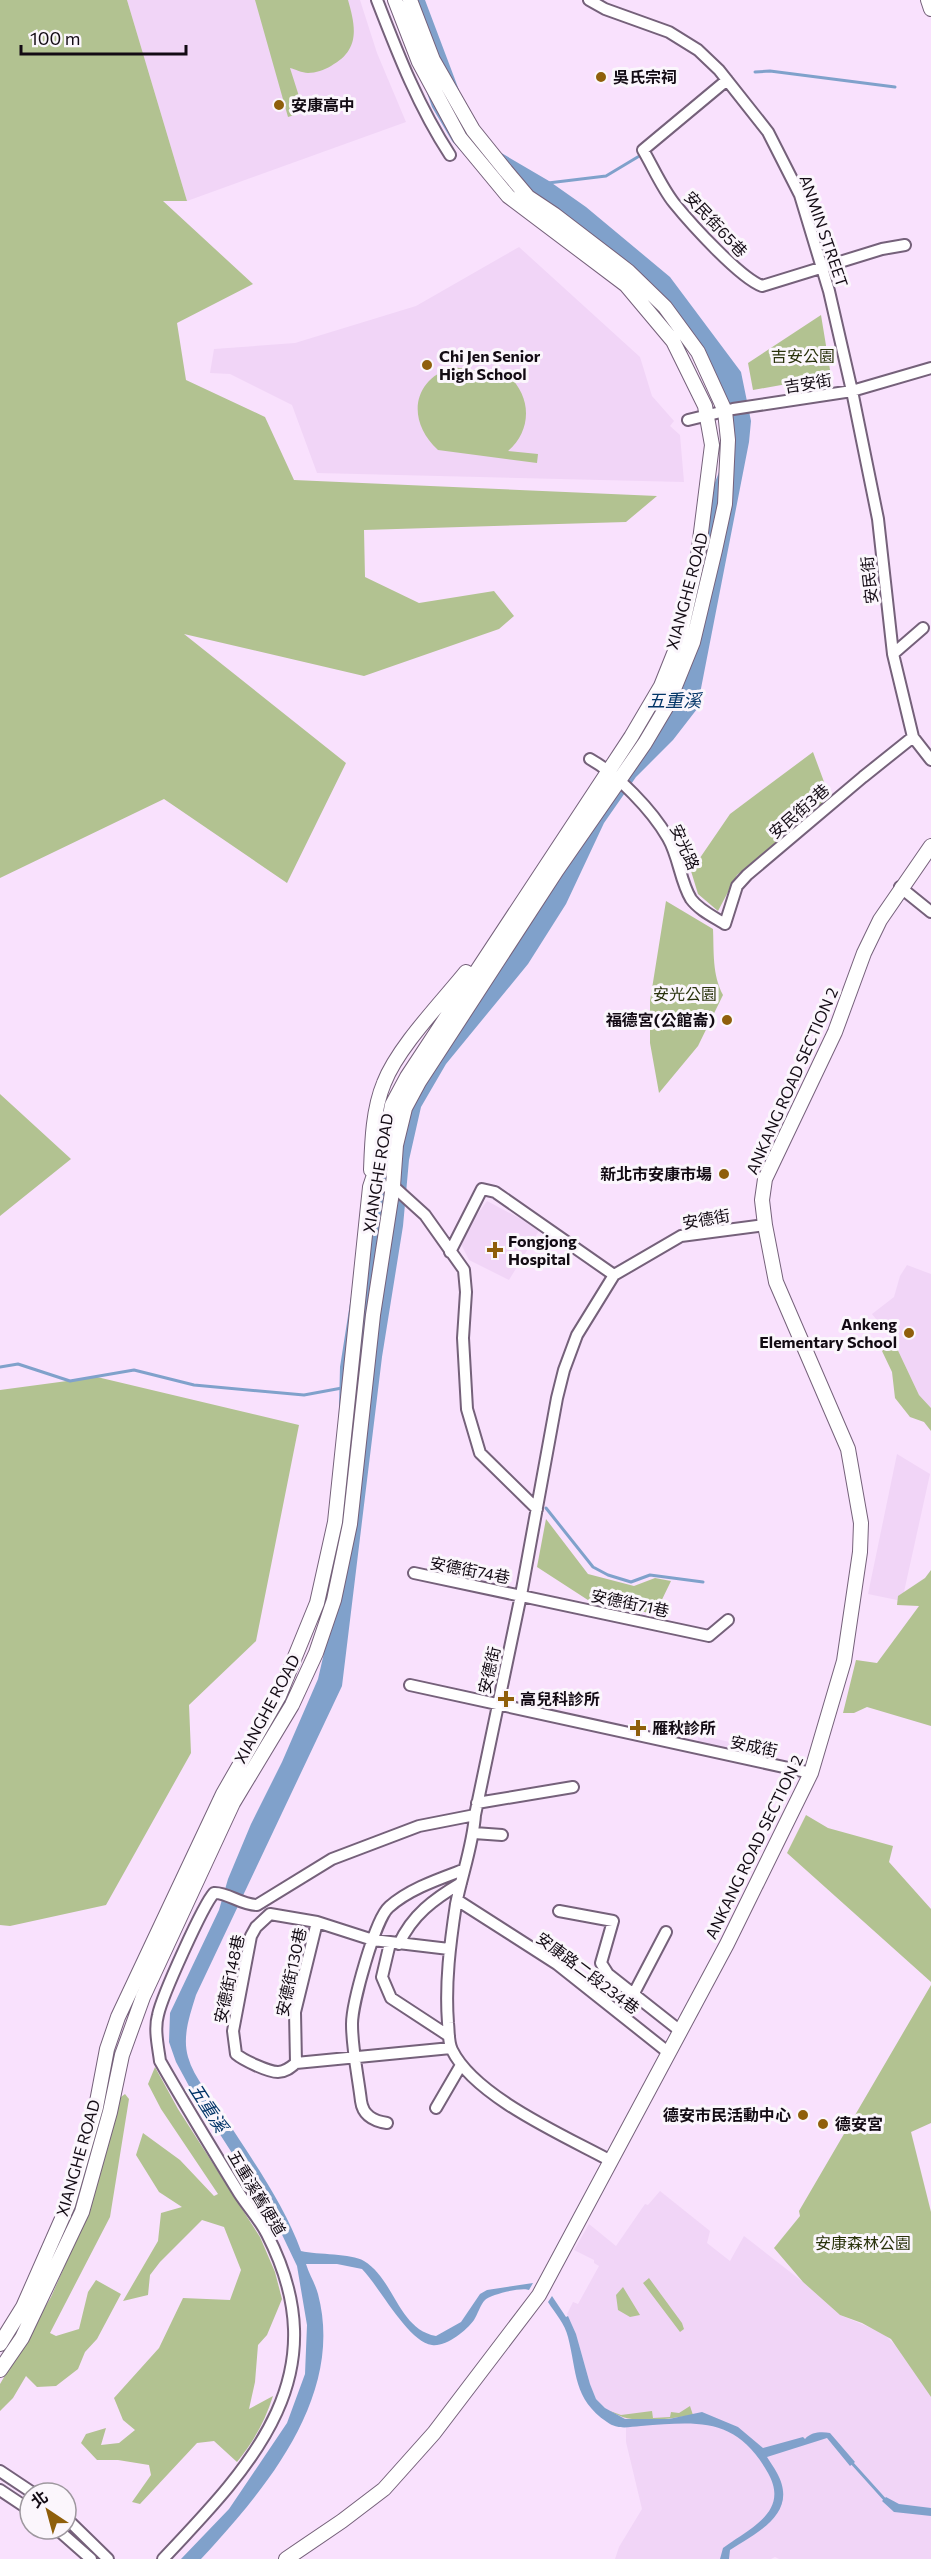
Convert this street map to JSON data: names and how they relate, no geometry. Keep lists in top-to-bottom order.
{
  "streets": {
    "main road": ["XIANGHE ROAD", "ANKANG ROAD SECTION 2"],
    "street": [
      "安民街65巷",
      "ANMIN STREET",
      "吉安街",
      "安民街",
      "安民街3巷",
      "安光路",
      "安德街",
      "安德街74巷",
      "安德街71巷",
      "安成街",
      "安德街130巷",
      "安康路二段234巷",
      "安德街148巷",
      "五重溪舊便道"
    ]
  },
  "crossings": [
    ["安民街65巷", "ANMIN STREET"],
    ["ANMIN STREET", "吉安街"],
    ["ANMIN STREET", "安民街"],
    ["吉安街", "安民街"],
    ["吉安街", "XIANGHE ROAD"],
    ["安民街", "安民街3巷"],
    ["XIANGHE ROAD", "安光路"],
    ["安民街3巷", "安光路"],
    ["ANKANG ROAD SECTION 2", "安德街"],
    ["ANKANG ROAD SECTION 2", "安成街"],
    ["ANKANG ROAD SECTION 2", "安康路二段234巷"],
    ["安德街", "安德街74巷"],
    ["安德街", "安德街71巷"],
    ["安德街", "安成街"],
    ["安德街", "安康路二段234巷"],
    ["安德街", "安德街148巷"],
    ["安德街", "五重溪舊便道"],
    ["安德街74巷", "安德街71巷"],
    ["安德街130巷", "安德街148巷"]
  ],
  "water": ["五重溪"],
  "parks": ["吉安公園", "安光公園", "安康森林公園"],
  "places": {
    "other": [
      "吳氏宗祠",
      "安康高中",
      "Chi Jen Senior High School",
      "福德宮(公館崙)",
      "新北市安康市場",
      "Ankeng Elementary School",
      "德安市民活動中心",
      "德安宮"
    ],
    "health": ["Fongjong Hospital", "高兒科診所", "雁秋診所"]
  },
  "scale_bar": "100 m",
  "north": "top left"
}
